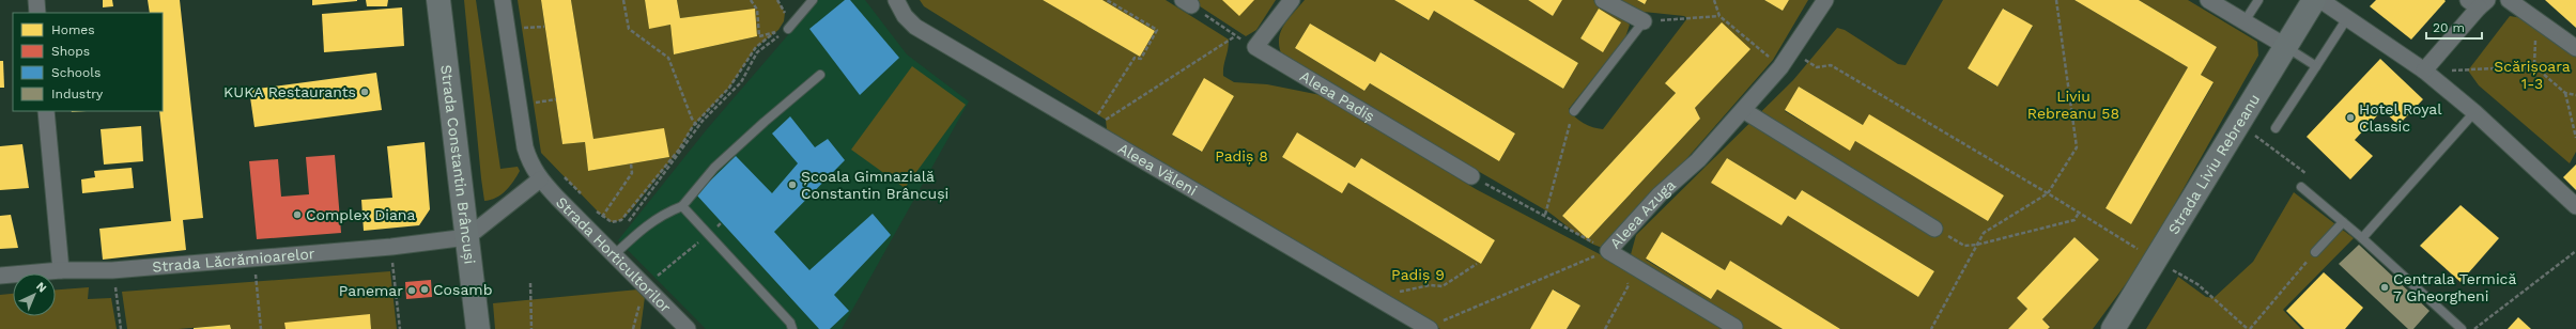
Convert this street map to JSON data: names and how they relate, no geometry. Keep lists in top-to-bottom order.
{
  "streets": {
    "street": [
      "Aleea Padiș",
      "Strada Constantin Brâncuși",
      "Strada Liviu Rebreanu",
      "Aleea Văleni",
      "Aleea Azuga",
      "Strada Horticultorilor",
      "Strada Lăcrămioarelor"
    ]
  },
  "crossings": [
    ["Strada Constantin Brâncuși", "Strada Lăcrămioarelor"]
  ],
  "parks": [
    "Scărișoara 1-3",
    "Liviu Rebreanu 58",
    "Padiș 8",
    "Padiș 9"
  ],
  "places": [
    "KUKA Restaurants",
    "Hotel Royal Classic",
    "Școala Gimnazială Constantin Brâncuși",
    "Complex Diana",
    "Centrala Termică 7 Gheorgheni",
    "Cosamb",
    "Panemar"
  ],
  "legend": [
    "Homes",
    "Shops",
    "Schools",
    "Industry"
  ],
  "scale_bar": "20 m",
  "north": "top right"
}
